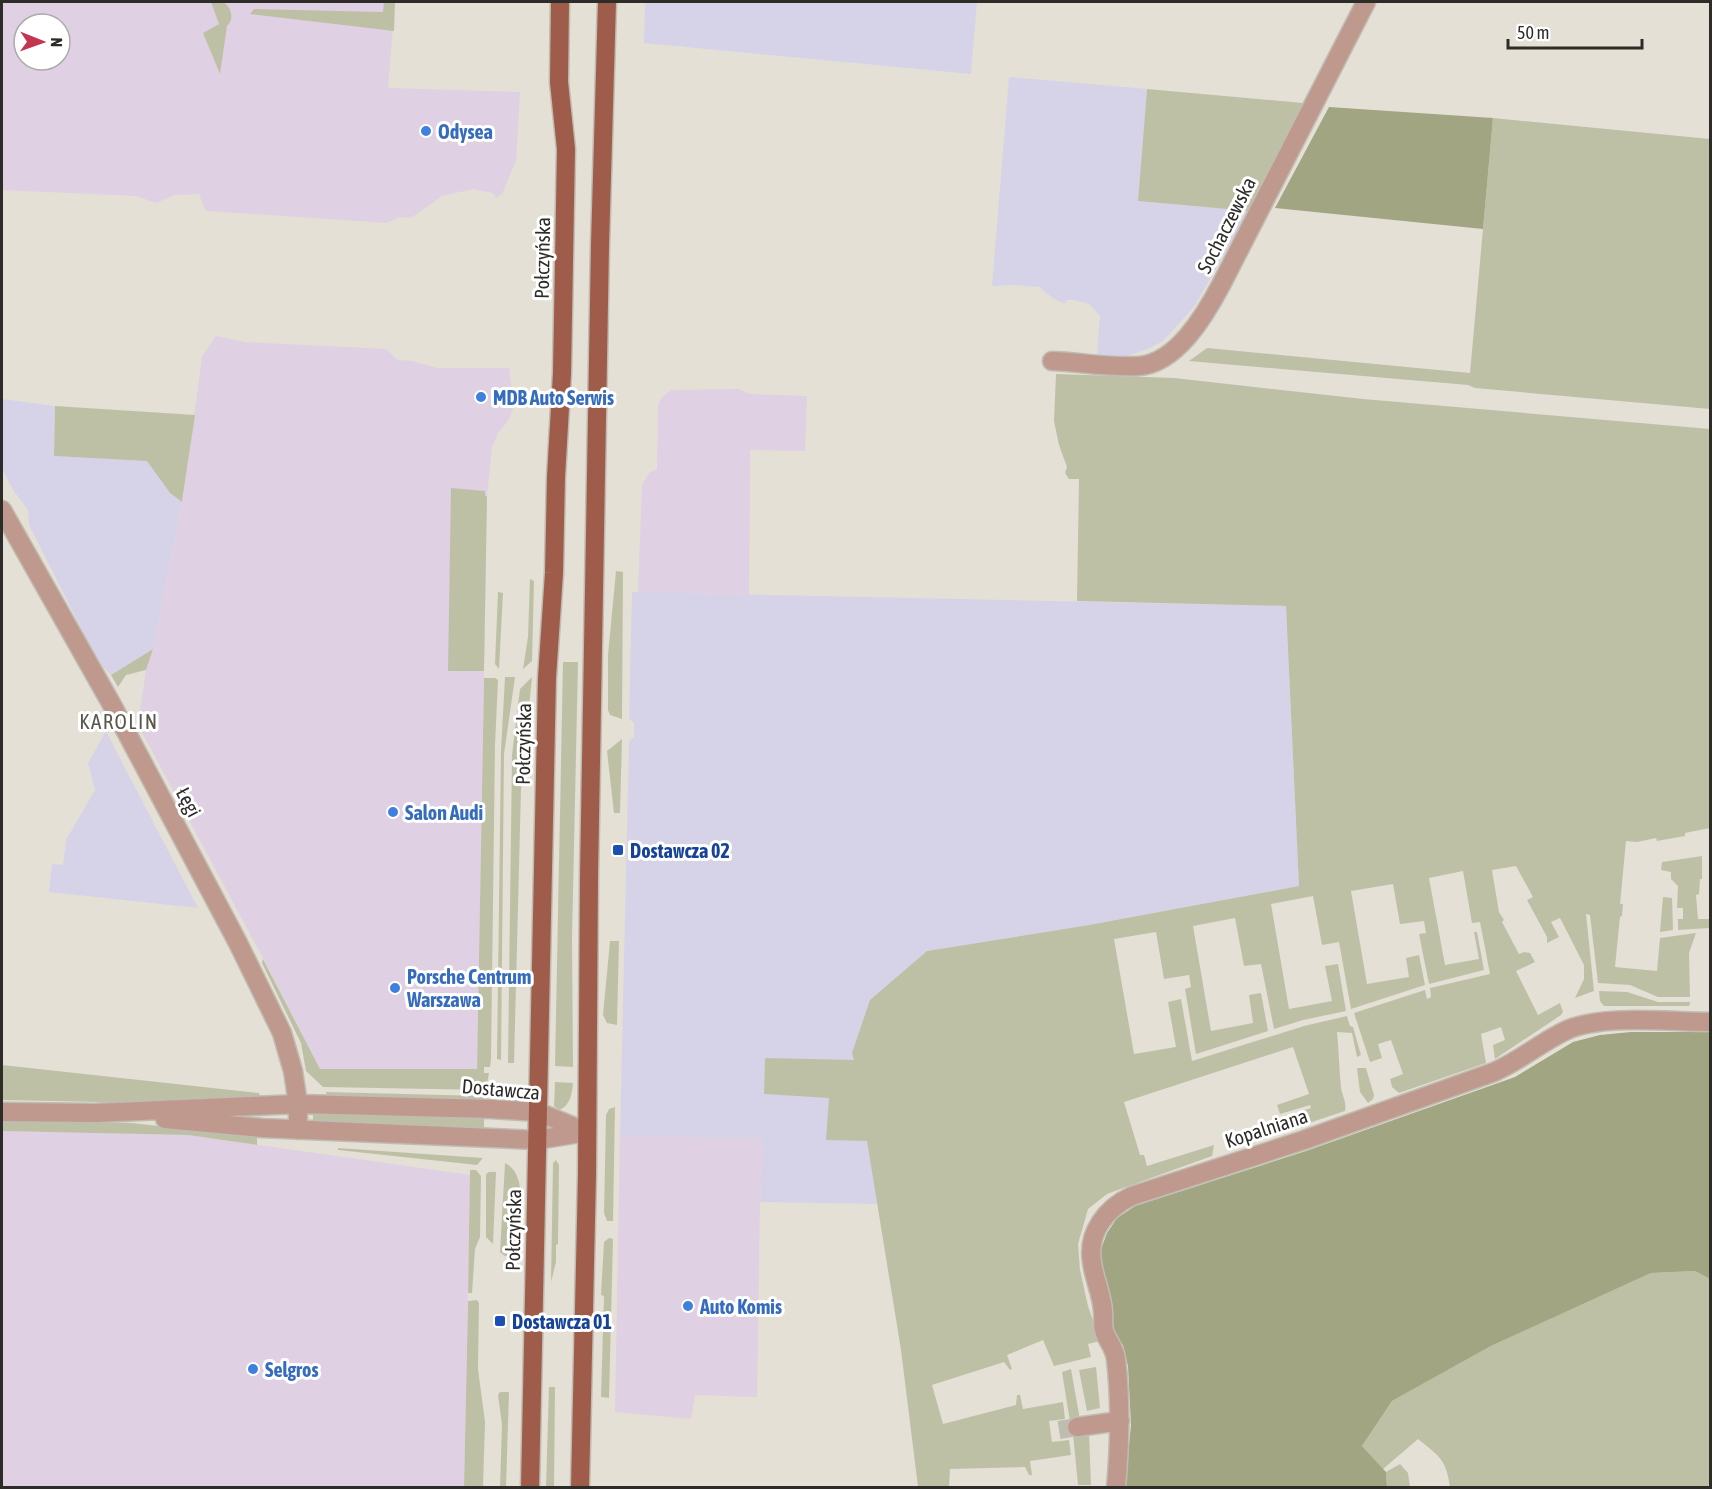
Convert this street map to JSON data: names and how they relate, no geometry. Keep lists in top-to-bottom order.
{
  "streets": {
    "main road": ["Połczyńska"],
    "street": [
      "Sochaczewska",
      "Łęgi",
      "Dostawcza",
      "Kopalniana"
    ]
  },
  "crossings": [
    ["Połczyńska", "Dostawcza"],
    ["Łęgi", "Dostawcza"]
  ],
  "districts": ["KAROLIN"],
  "places": {
    "other": [
      "Odysea",
      "MDB Auto Serwis",
      "Salon Audi",
      "Porsche Centrum Warszawa",
      "Auto Komis",
      "Selgros"
    ],
    "transit": ["Dostawcza 02", "Dostawcza 01"]
  },
  "scale_bar": "50 m",
  "north": "right"
}
